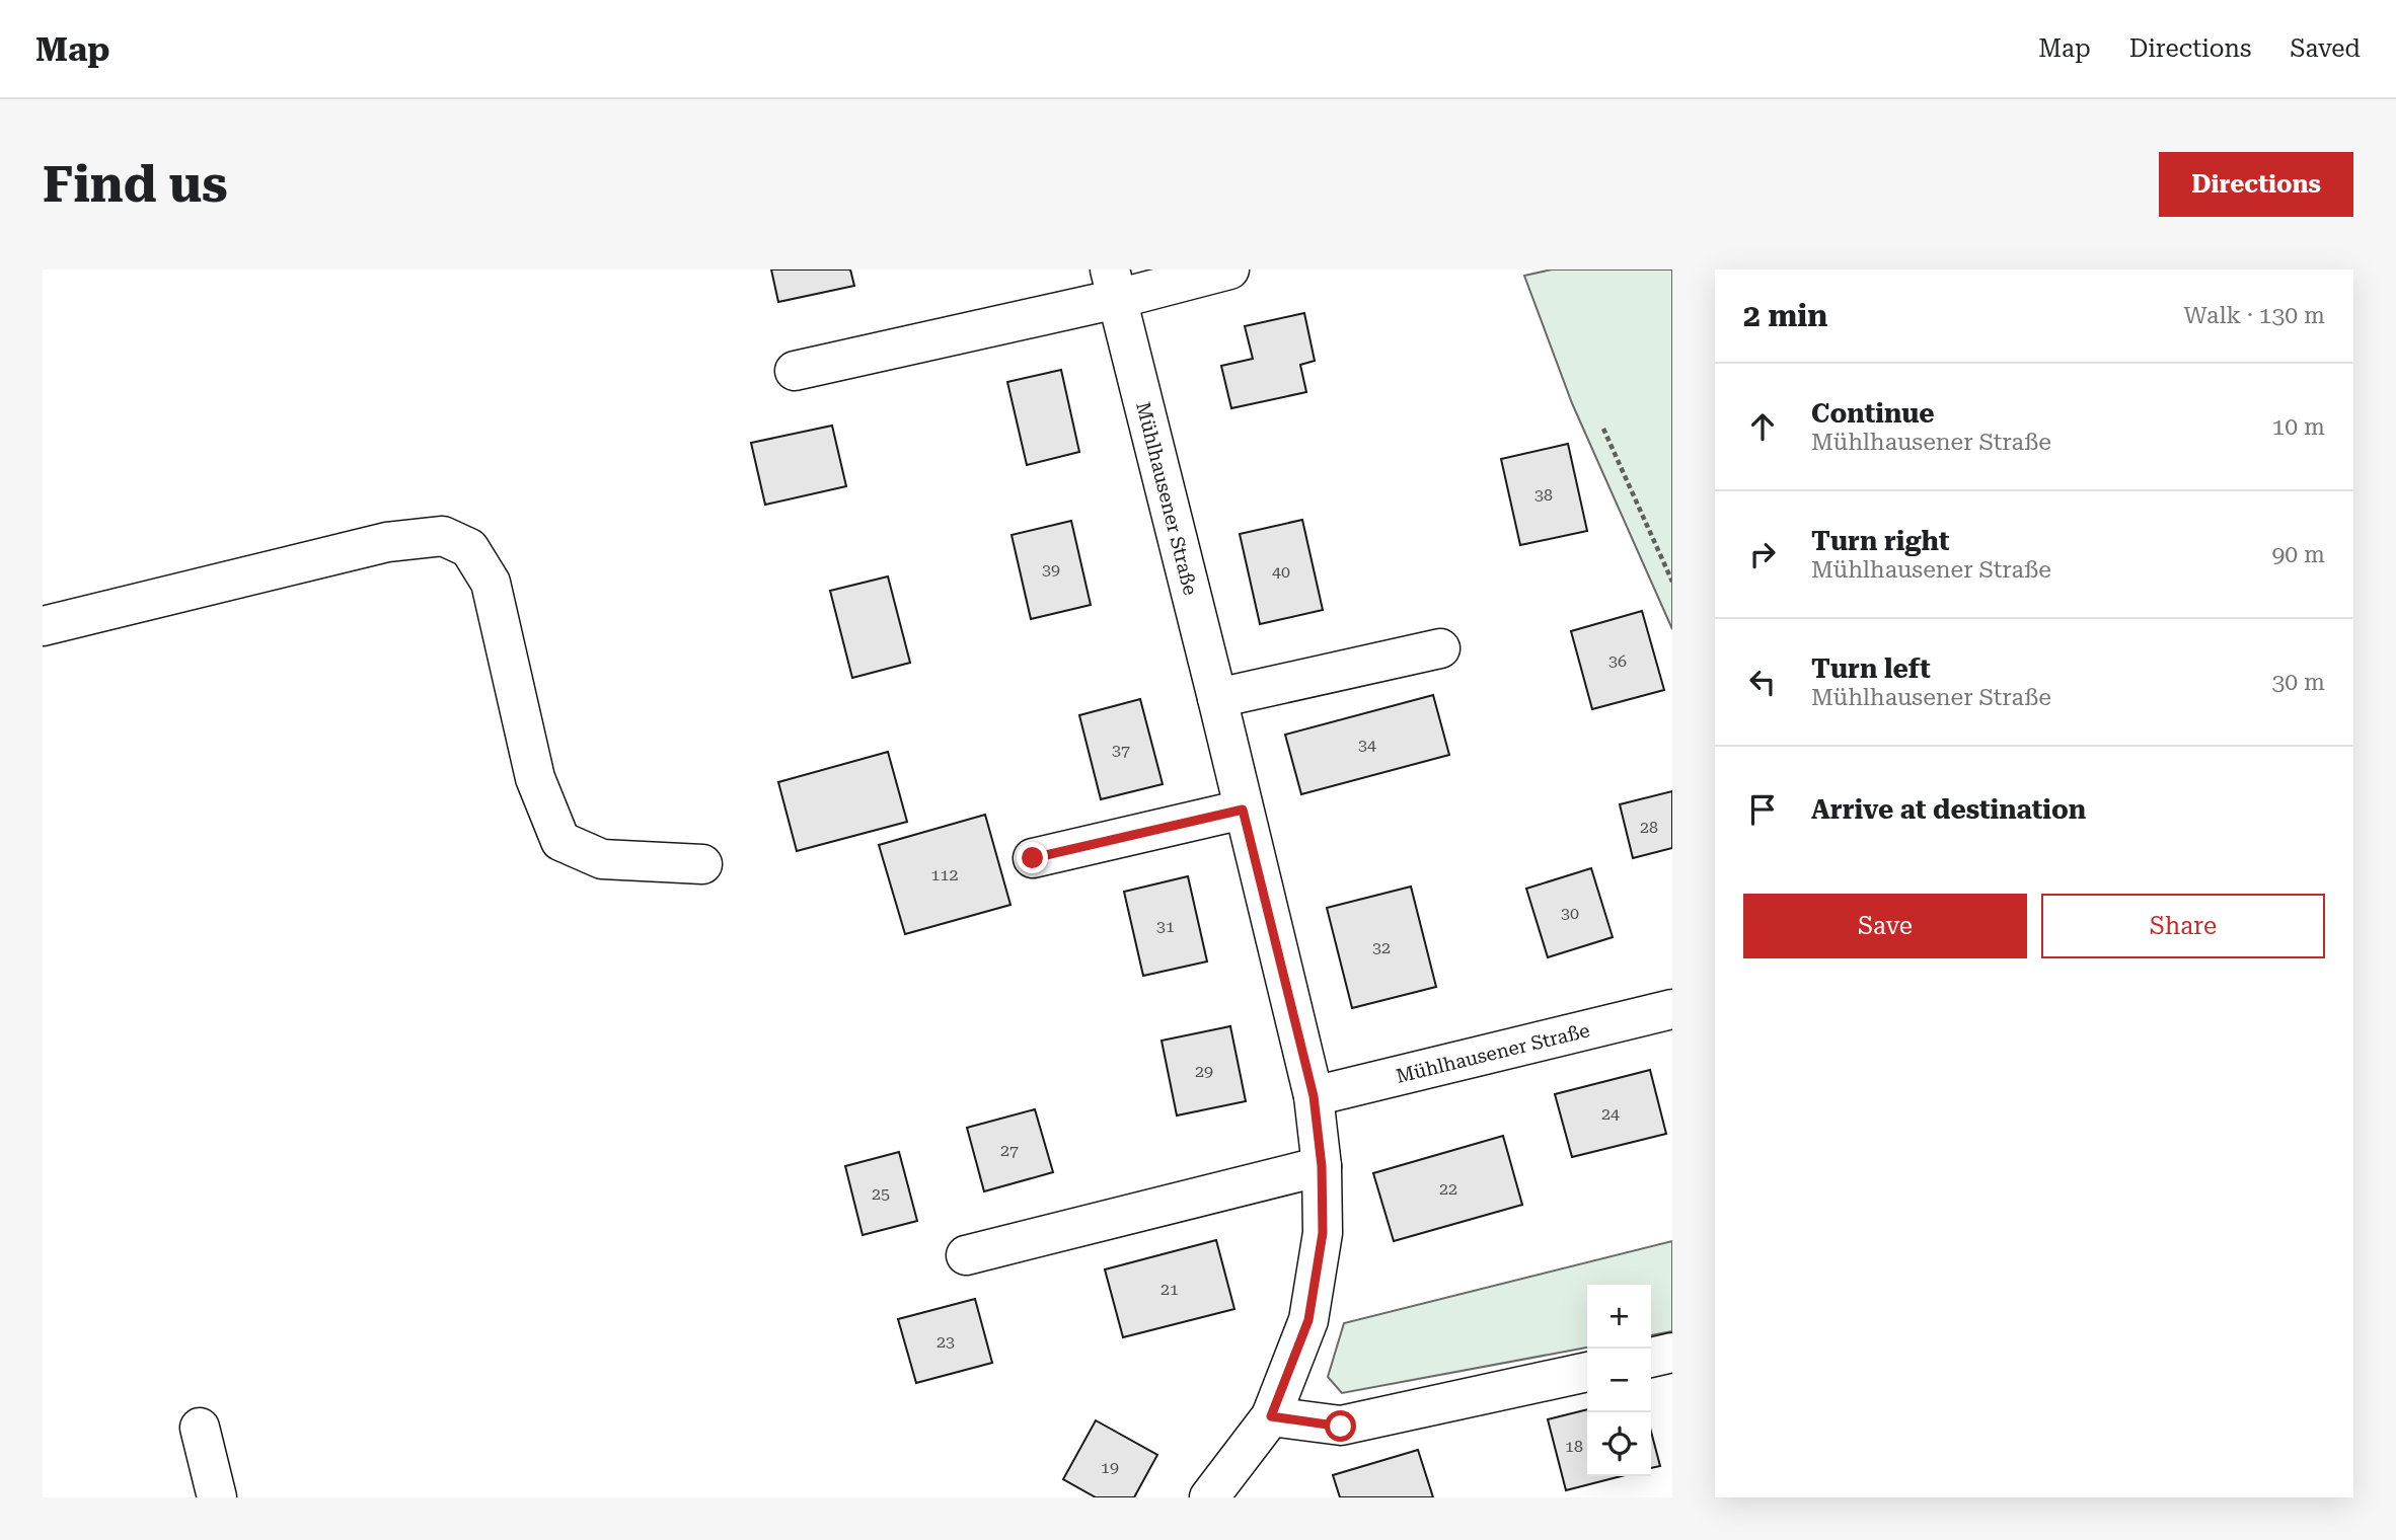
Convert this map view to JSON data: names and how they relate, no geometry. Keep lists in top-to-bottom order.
{
  "streets": {
    "street": ["Mühlhausener Straße"]
  },
  "house_numbers": [
    "38",
    "39",
    "40",
    "36",
    "34",
    "37",
    "28",
    "112",
    "30",
    "31",
    "32",
    "29",
    "24",
    "27",
    "22",
    "25",
    "21",
    "23",
    "18",
    "19"
  ],
  "page": {
    "header": "Map",
    "nav": ["Map", "Directions", "Saved"],
    "buttons": [
      "Directions",
      ["Save", "Share"]
    ],
    "title": "Find us",
    "heading": ["2 min", "Walk · 130 m"],
    "list": [
      ["Continue", "Mühlhausener Straße", "10 m"],
      ["Turn right", "Mühlhausener Straße", "90 m"],
      ["Turn left", "Mühlhausener Straße", "30 m"],
      "Arrive at destination"
    ],
    "map_buttons": ["+", "−"]
  }
}
